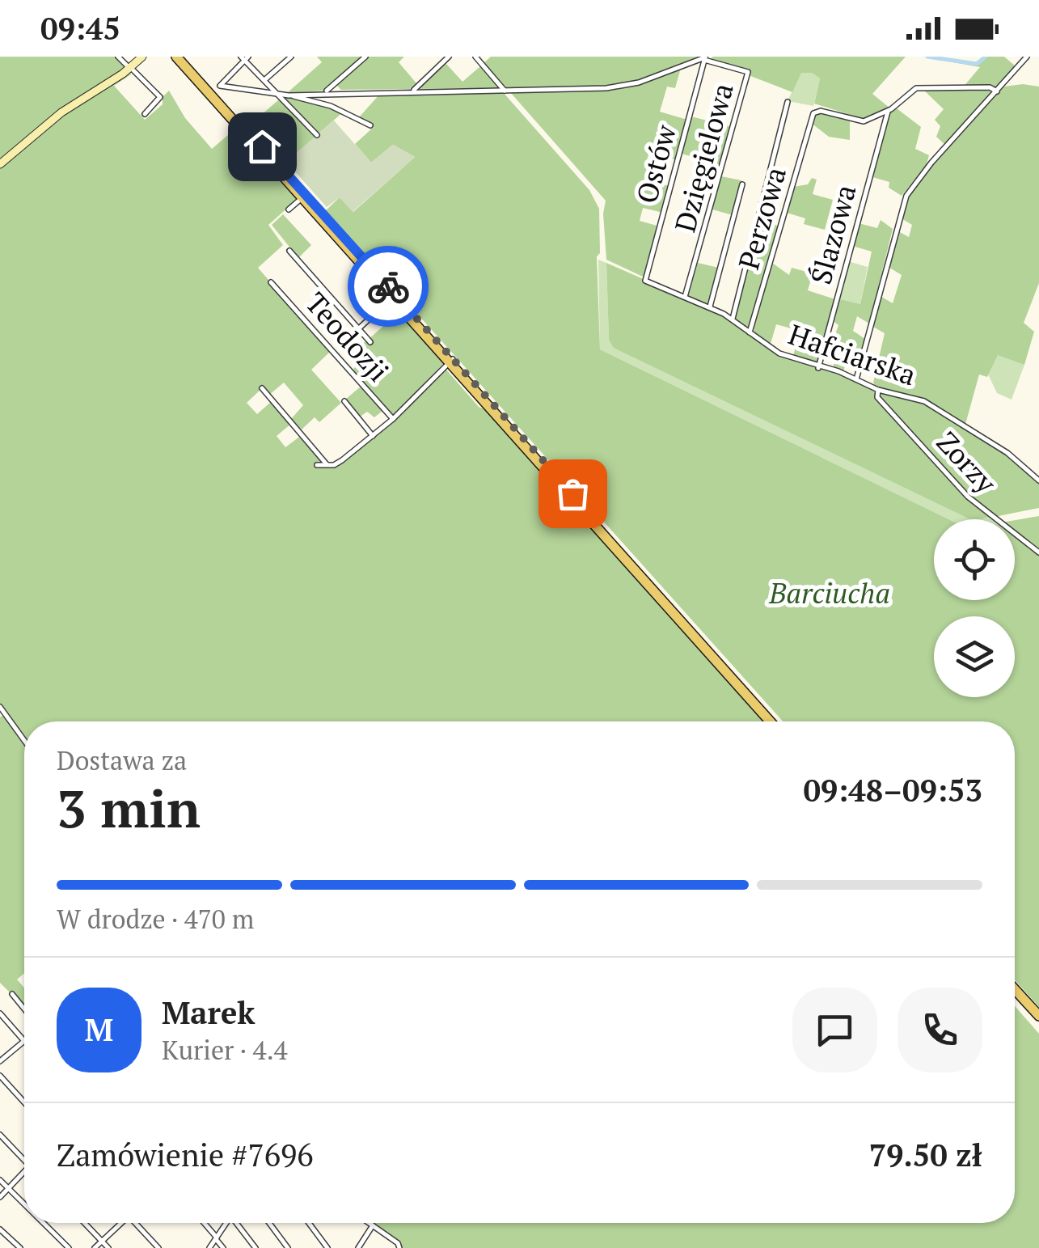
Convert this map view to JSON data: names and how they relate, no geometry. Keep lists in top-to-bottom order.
{
  "streets": {
    "street": [
      "Dzięgielowa",
      "Ostów",
      "Perzowa",
      "Ślazowa",
      "Teodozji",
      "Hafciarska",
      "Zorzy"
    ]
  },
  "crossings": [
    ["Dzięgielowa", "Ostów"],
    ["Dzięgielowa", "Hafciarska"],
    ["Ostów", "Hafciarska"],
    ["Perzowa", "Ślazowa"],
    ["Perzowa", "Hafciarska"],
    ["Ślazowa", "Hafciarska"],
    ["Hafciarska", "Zorzy"]
  ],
  "parks": ["Barciucha"],
  "page": {
    "status": "09:45",
    "heading": ["3 min", "Dostawa za", "09:48–09:53"],
    "panel": [
      "Marek",
      "Kurier · 4.4",
      "Zamówienie #7696",
      "79.50 zł"
    ],
    "bar": "W drodze · 470 m",
    "round": "M"
  }
}
